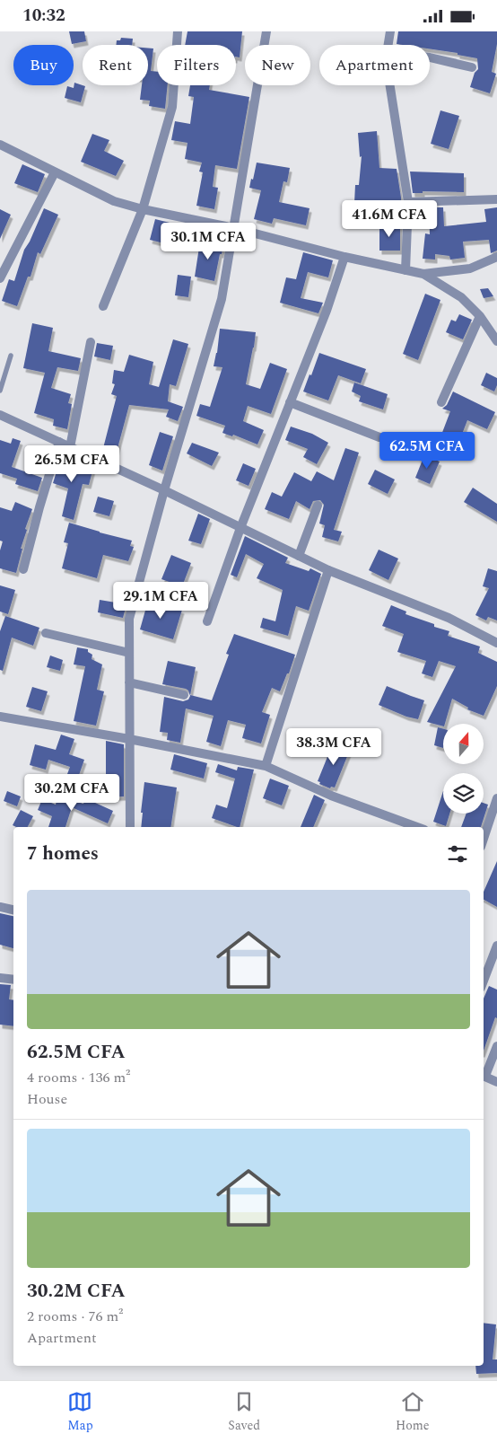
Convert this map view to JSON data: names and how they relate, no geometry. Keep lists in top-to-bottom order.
{
  "north": "top",
  "page": {
    "status": "10:32",
    "chip": [
      "Buy",
      "Rent",
      "Filters",
      "New",
      "Apartment"
    ],
    "price": [
      "41.6M CFA",
      "30.1M CFA",
      "62.5M CFA",
      "26.5M CFA",
      "29.1M CFA",
      "38.3M CFA",
      "30.2M CFA"
    ],
    "heading": "7 homes",
    "list": [
      {
        "name": "62.5M CFA",
        "note": "4 rooms · 136 m² · House"
      },
      {
        "name": "30.2M CFA",
        "note": "2 rooms · 76 m² · Apartment"
      }
    ],
    "tabs": ["Map", "Saved", "Home"]
  }
}
